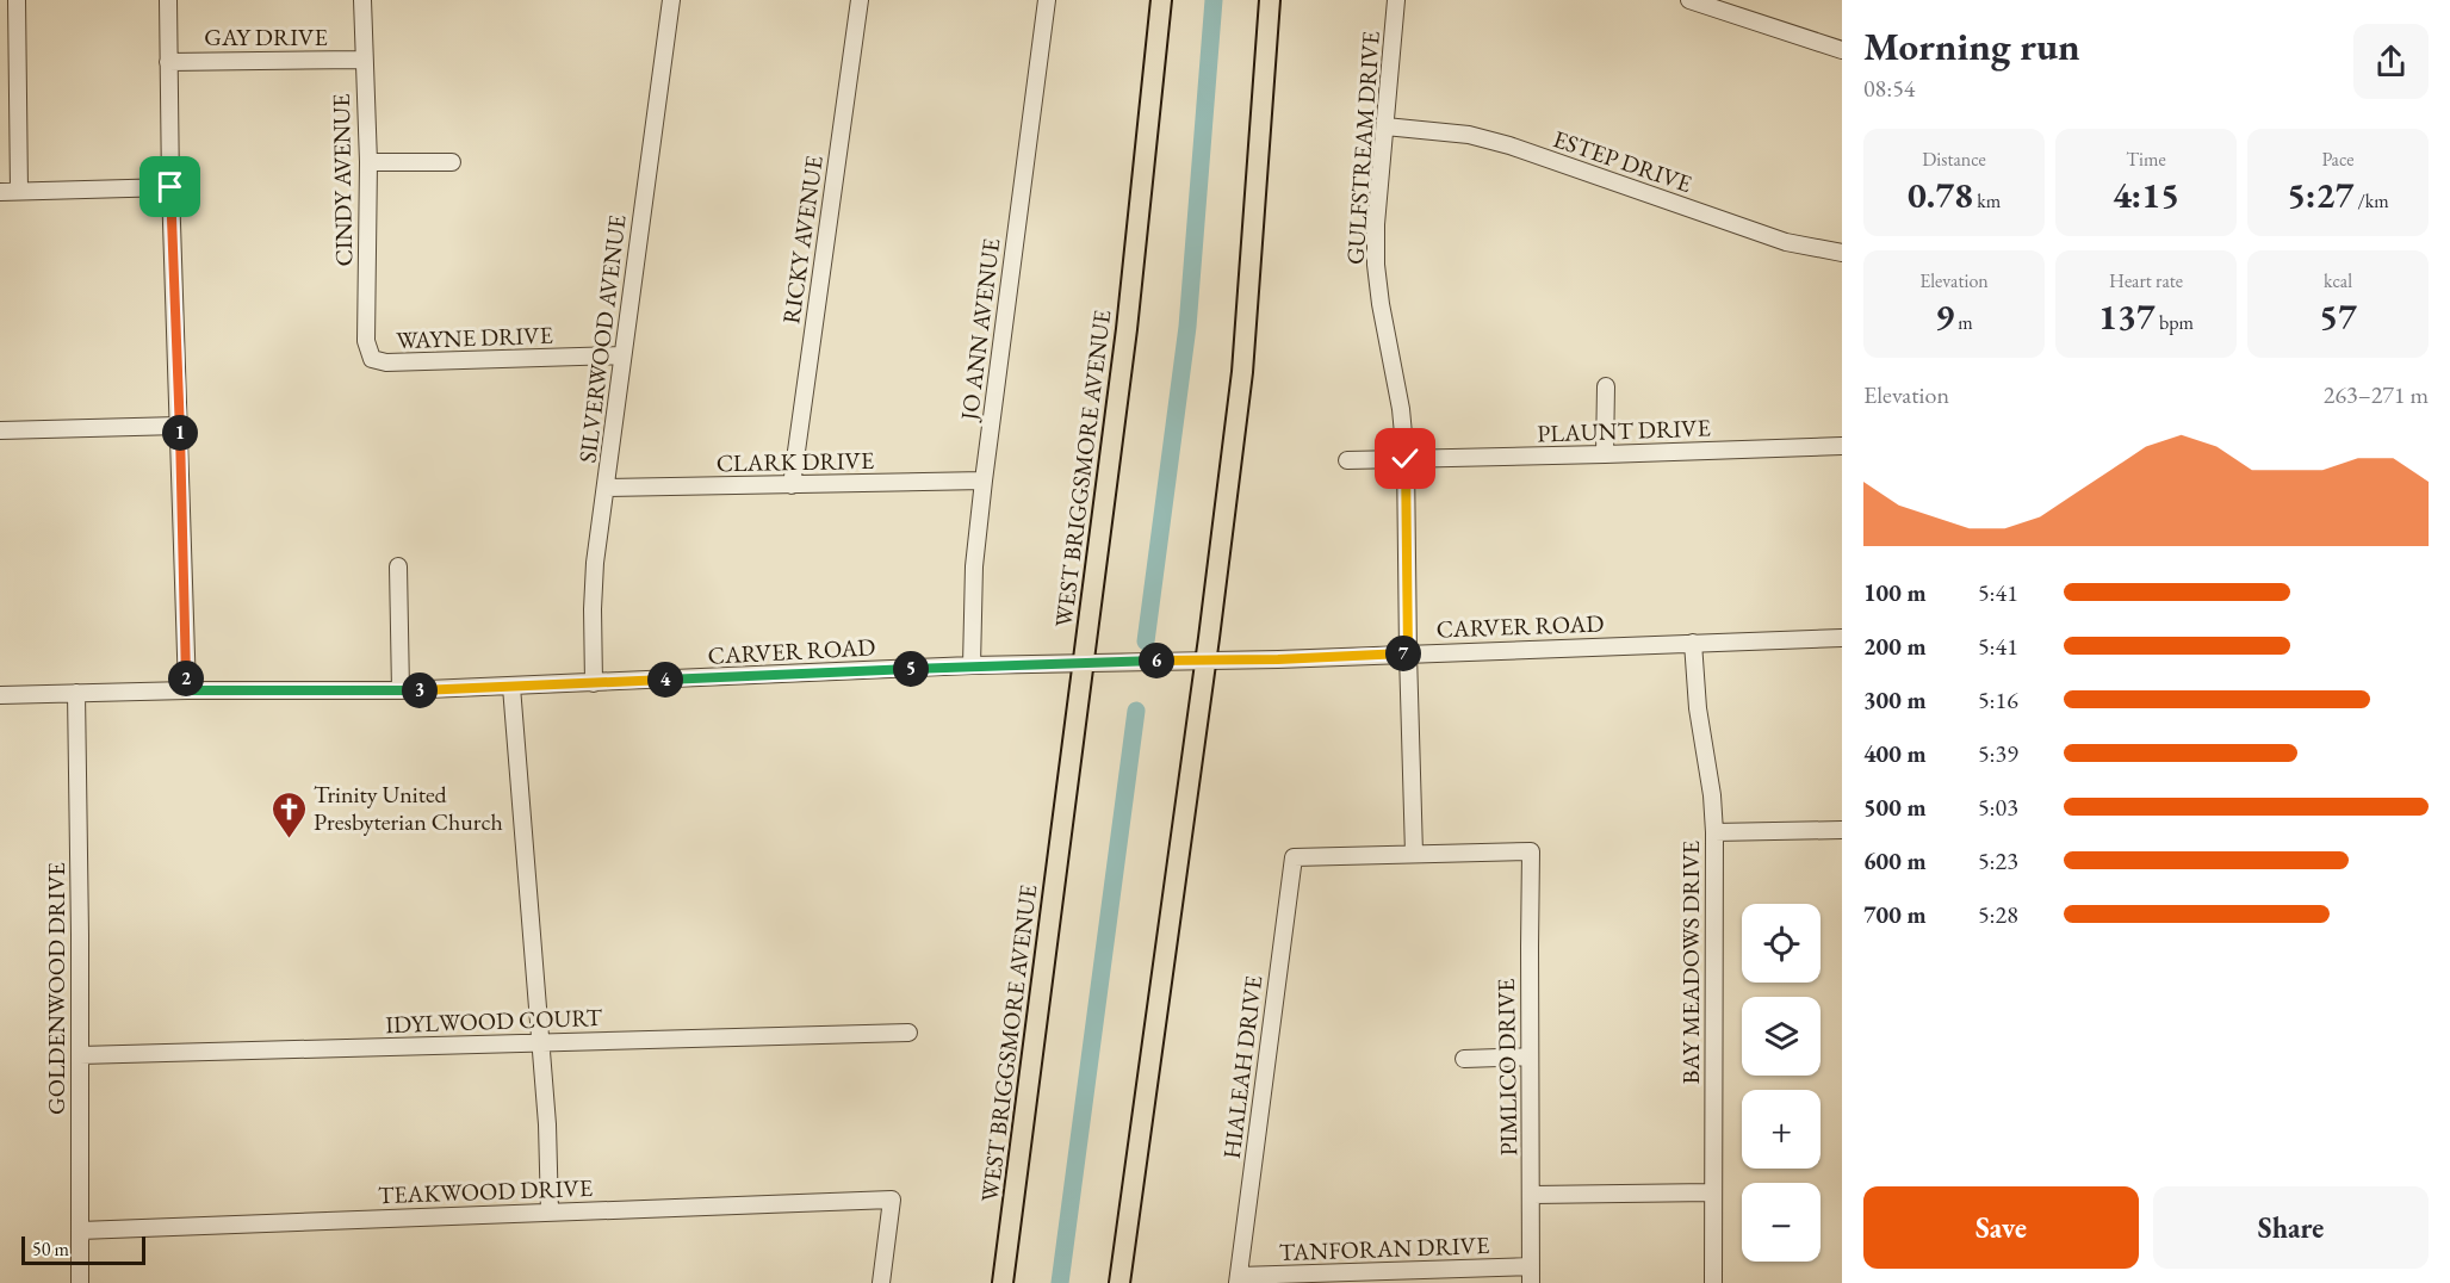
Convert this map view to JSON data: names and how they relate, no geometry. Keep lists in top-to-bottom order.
{
  "streets": {
    "main road": ["WEST BRIGGSMORE AVENUE"],
    "street": [
      "GAY DRIVE",
      "GULFSTREAM DRIVE",
      "ESTEP DRIVE",
      "CINDY AVENUE",
      "RICKY AVENUE",
      "JO ANN AVENUE",
      "WAYNE DRIVE",
      "SILVERWOOD AVENUE",
      "PLAUNT DRIVE",
      "CLARK DRIVE",
      "CARVER ROAD",
      "BAY MEADOWS DRIVE",
      "GOLDENWOOD DRIVE",
      "IDYLWOOD COURT",
      "HIALEAH DRIVE",
      "PIMLICO DRIVE",
      "TEAKWOOD DRIVE",
      "TANFORAN DRIVE"
    ]
  },
  "crossings": [
    ["GAY DRIVE", "CINDY AVENUE"],
    ["GULFSTREAM DRIVE", "ESTEP DRIVE"],
    ["GULFSTREAM DRIVE", "PLAUNT DRIVE"],
    ["GULFSTREAM DRIVE", "CARVER ROAD"],
    ["GULFSTREAM DRIVE", "HIALEAH DRIVE"],
    ["GULFSTREAM DRIVE", "PIMLICO DRIVE"],
    ["CINDY AVENUE", "WAYNE DRIVE"],
    ["RICKY AVENUE", "CLARK DRIVE"],
    ["JO ANN AVENUE", "CLARK DRIVE"],
    ["JO ANN AVENUE", "CARVER ROAD"],
    ["WAYNE DRIVE", "SILVERWOOD AVENUE"],
    ["SILVERWOOD AVENUE", "CLARK DRIVE"],
    ["SILVERWOOD AVENUE", "CARVER ROAD"],
    ["WEST BRIGGSMORE AVENUE", "CARVER ROAD"],
    ["CARVER ROAD", "BAY MEADOWS DRIVE"],
    ["CARVER ROAD", "GOLDENWOOD DRIVE"],
    ["GOLDENWOOD DRIVE", "IDYLWOOD COURT"],
    ["GOLDENWOOD DRIVE", "TEAKWOOD DRIVE"],
    ["HIALEAH DRIVE", "PIMLICO DRIVE"],
    ["HIALEAH DRIVE", "TANFORAN DRIVE"],
    ["PIMLICO DRIVE", "TANFORAN DRIVE"]
  ],
  "places": {
    "church": ["Trinity United Presbyterian Church"]
  },
  "scale_bar": "50 m",
  "page": {
    "heading": ["Morning run", "08:54"],
    "stats": [
      ["Distance", "0.78 km"],
      ["Time", "4:15"],
      ["Pace", "5:27 /km"],
      ["Elevation", "9 m"],
      ["Heart rate", "137 bpm"],
      ["kcal", "57"]
    ],
    "chart": ["Elevation", "263–271 m"],
    "pins": [
      "1",
      "7",
      "6",
      "5",
      "2",
      "4",
      "3"
    ],
    "list": [
      {
        "name": "100 m",
        "note": "5:41"
      },
      {
        "name": "200 m",
        "note": "5:41"
      },
      {
        "name": "300 m",
        "note": "5:16"
      },
      {
        "name": "400 m",
        "note": "5:39"
      },
      {
        "name": "500 m",
        "note": "5:03"
      },
      {
        "name": "600 m",
        "note": "5:23"
      },
      {
        "name": "700 m",
        "note": "5:28"
      }
    ],
    "map_buttons": ["+", "−"],
    "buttons": ["Save", "Share"],
    "scale": "50 m"
  }
}
